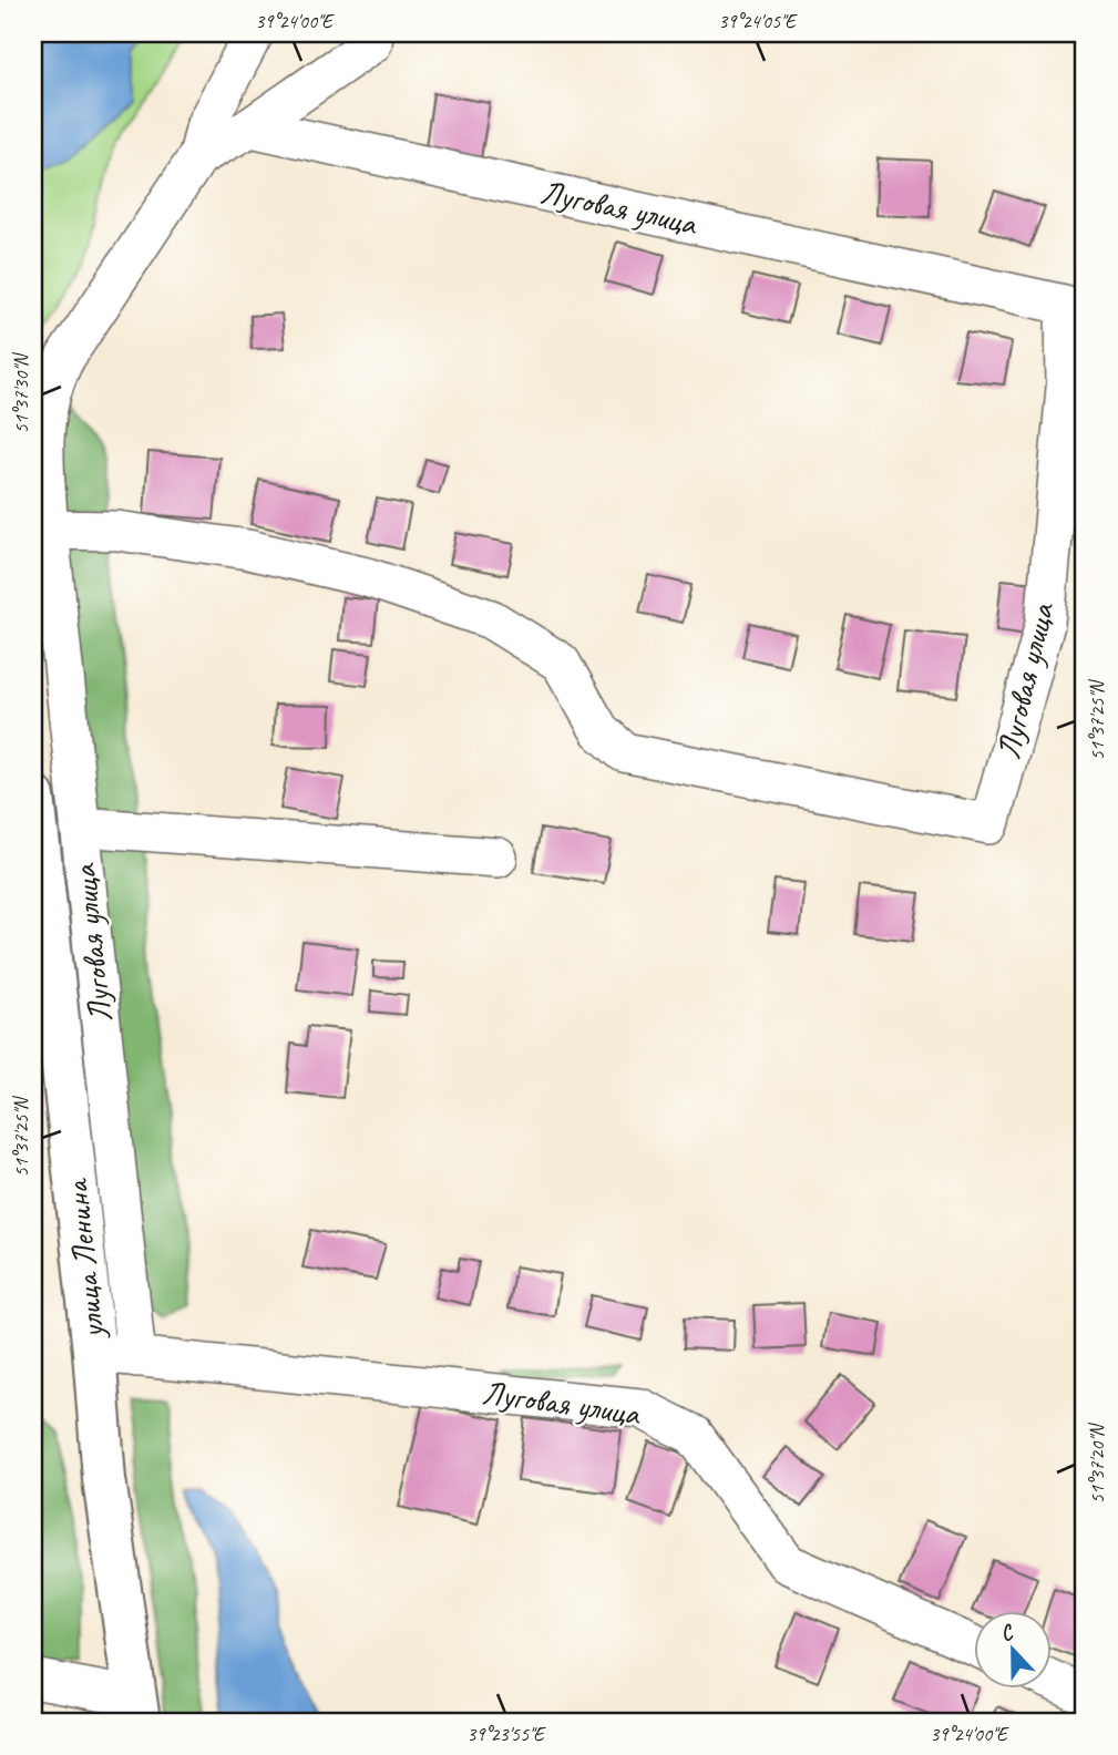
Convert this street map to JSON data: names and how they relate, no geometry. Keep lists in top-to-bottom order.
{
  "streets": {
    "main road": ["улица Ленина"],
    "street": ["Луговая улица"]
  },
  "crossings": [
    ["Луговая улица", "улица Ленина"]
  ],
  "north": "top",
  "coordinates": [
    "39°24'00\"E",
    "39°24'05\"E",
    "51°37'30\"N",
    "51°37'25\"N",
    "51°37'20\"N",
    "39°23'55\"E"
  ]
}
